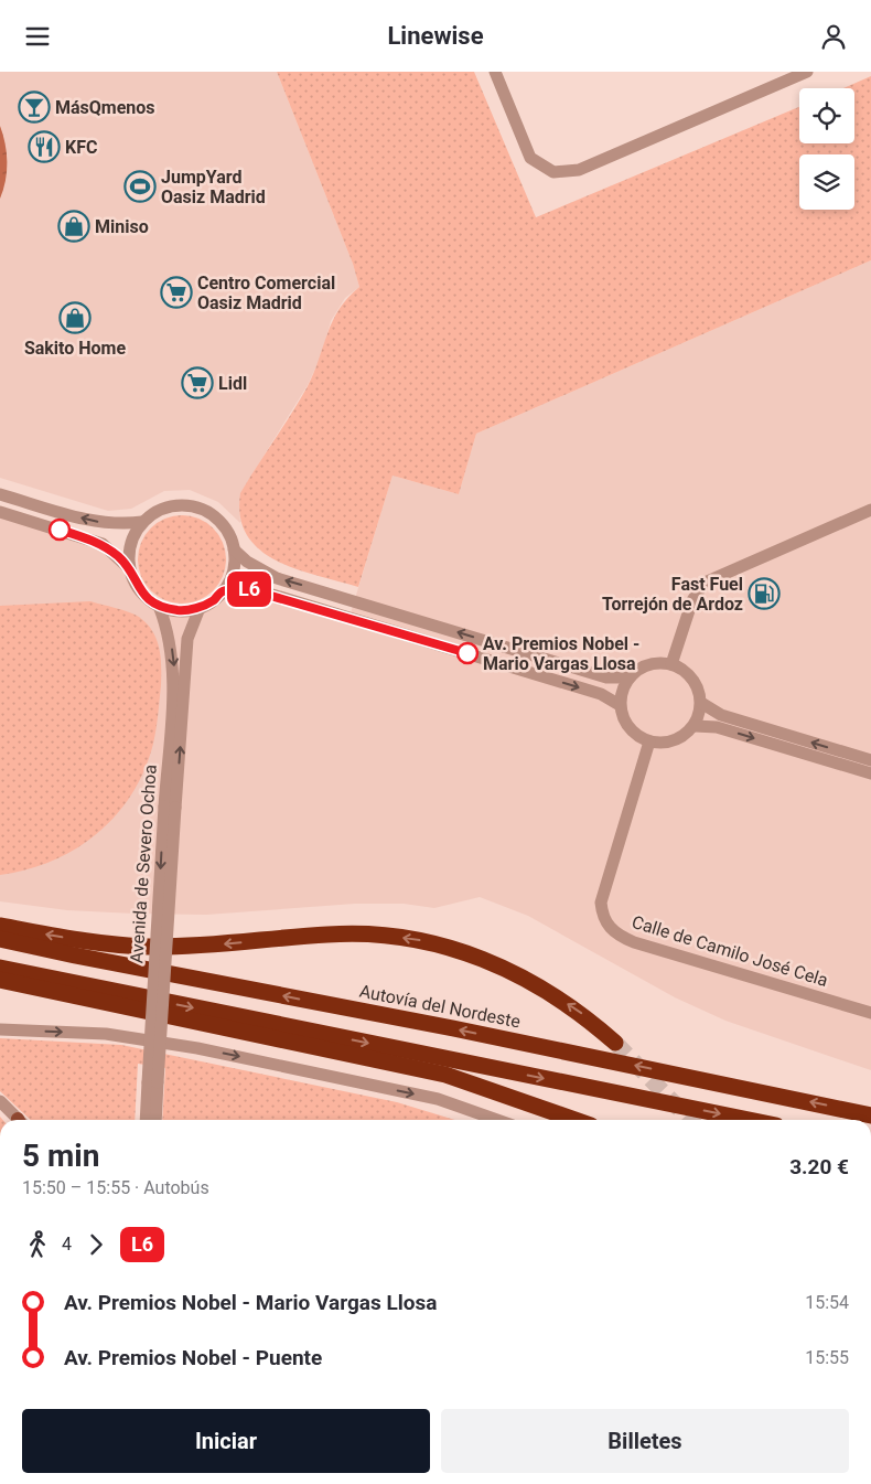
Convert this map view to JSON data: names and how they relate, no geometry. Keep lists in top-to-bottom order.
{
  "streets": {
    "highway": ["Autovía del Nordeste"],
    "street": ["Avenida de Severo Ochoa", "Calle de Camilo José Cela"]
  },
  "places": {
    "bar": ["MásQmenos"],
    "restaurant": ["KFC"],
    "sports": ["JumpYard Oasiz Madrid"],
    "shop": ["Miniso", "Sakito Home"],
    "supermarket": ["Centro Comercial Oasiz Madrid", "Lidl"],
    "fuel station": ["Fast Fuel Torrejón de Ardoz"],
    "other": ["Av. Premios Nobel - Mario Vargas Llosa"]
  },
  "lines": ["bus line L6"],
  "page": {
    "header": "Linewise",
    "on_map": "L6",
    "heading": ["5 min", "15:50 – 15:55 · Autobús", "3.20 €"],
    "legs": ["4", "L6"],
    "list": [
      {
        "name": "Av. Premios Nobel - Mario Vargas Llosa",
        "value": "15:54"
      },
      {
        "name": "Av. Premios Nobel - Puente",
        "value": "15:55"
      }
    ],
    "buttons": ["Iniciar", "Billetes"]
  }
}
